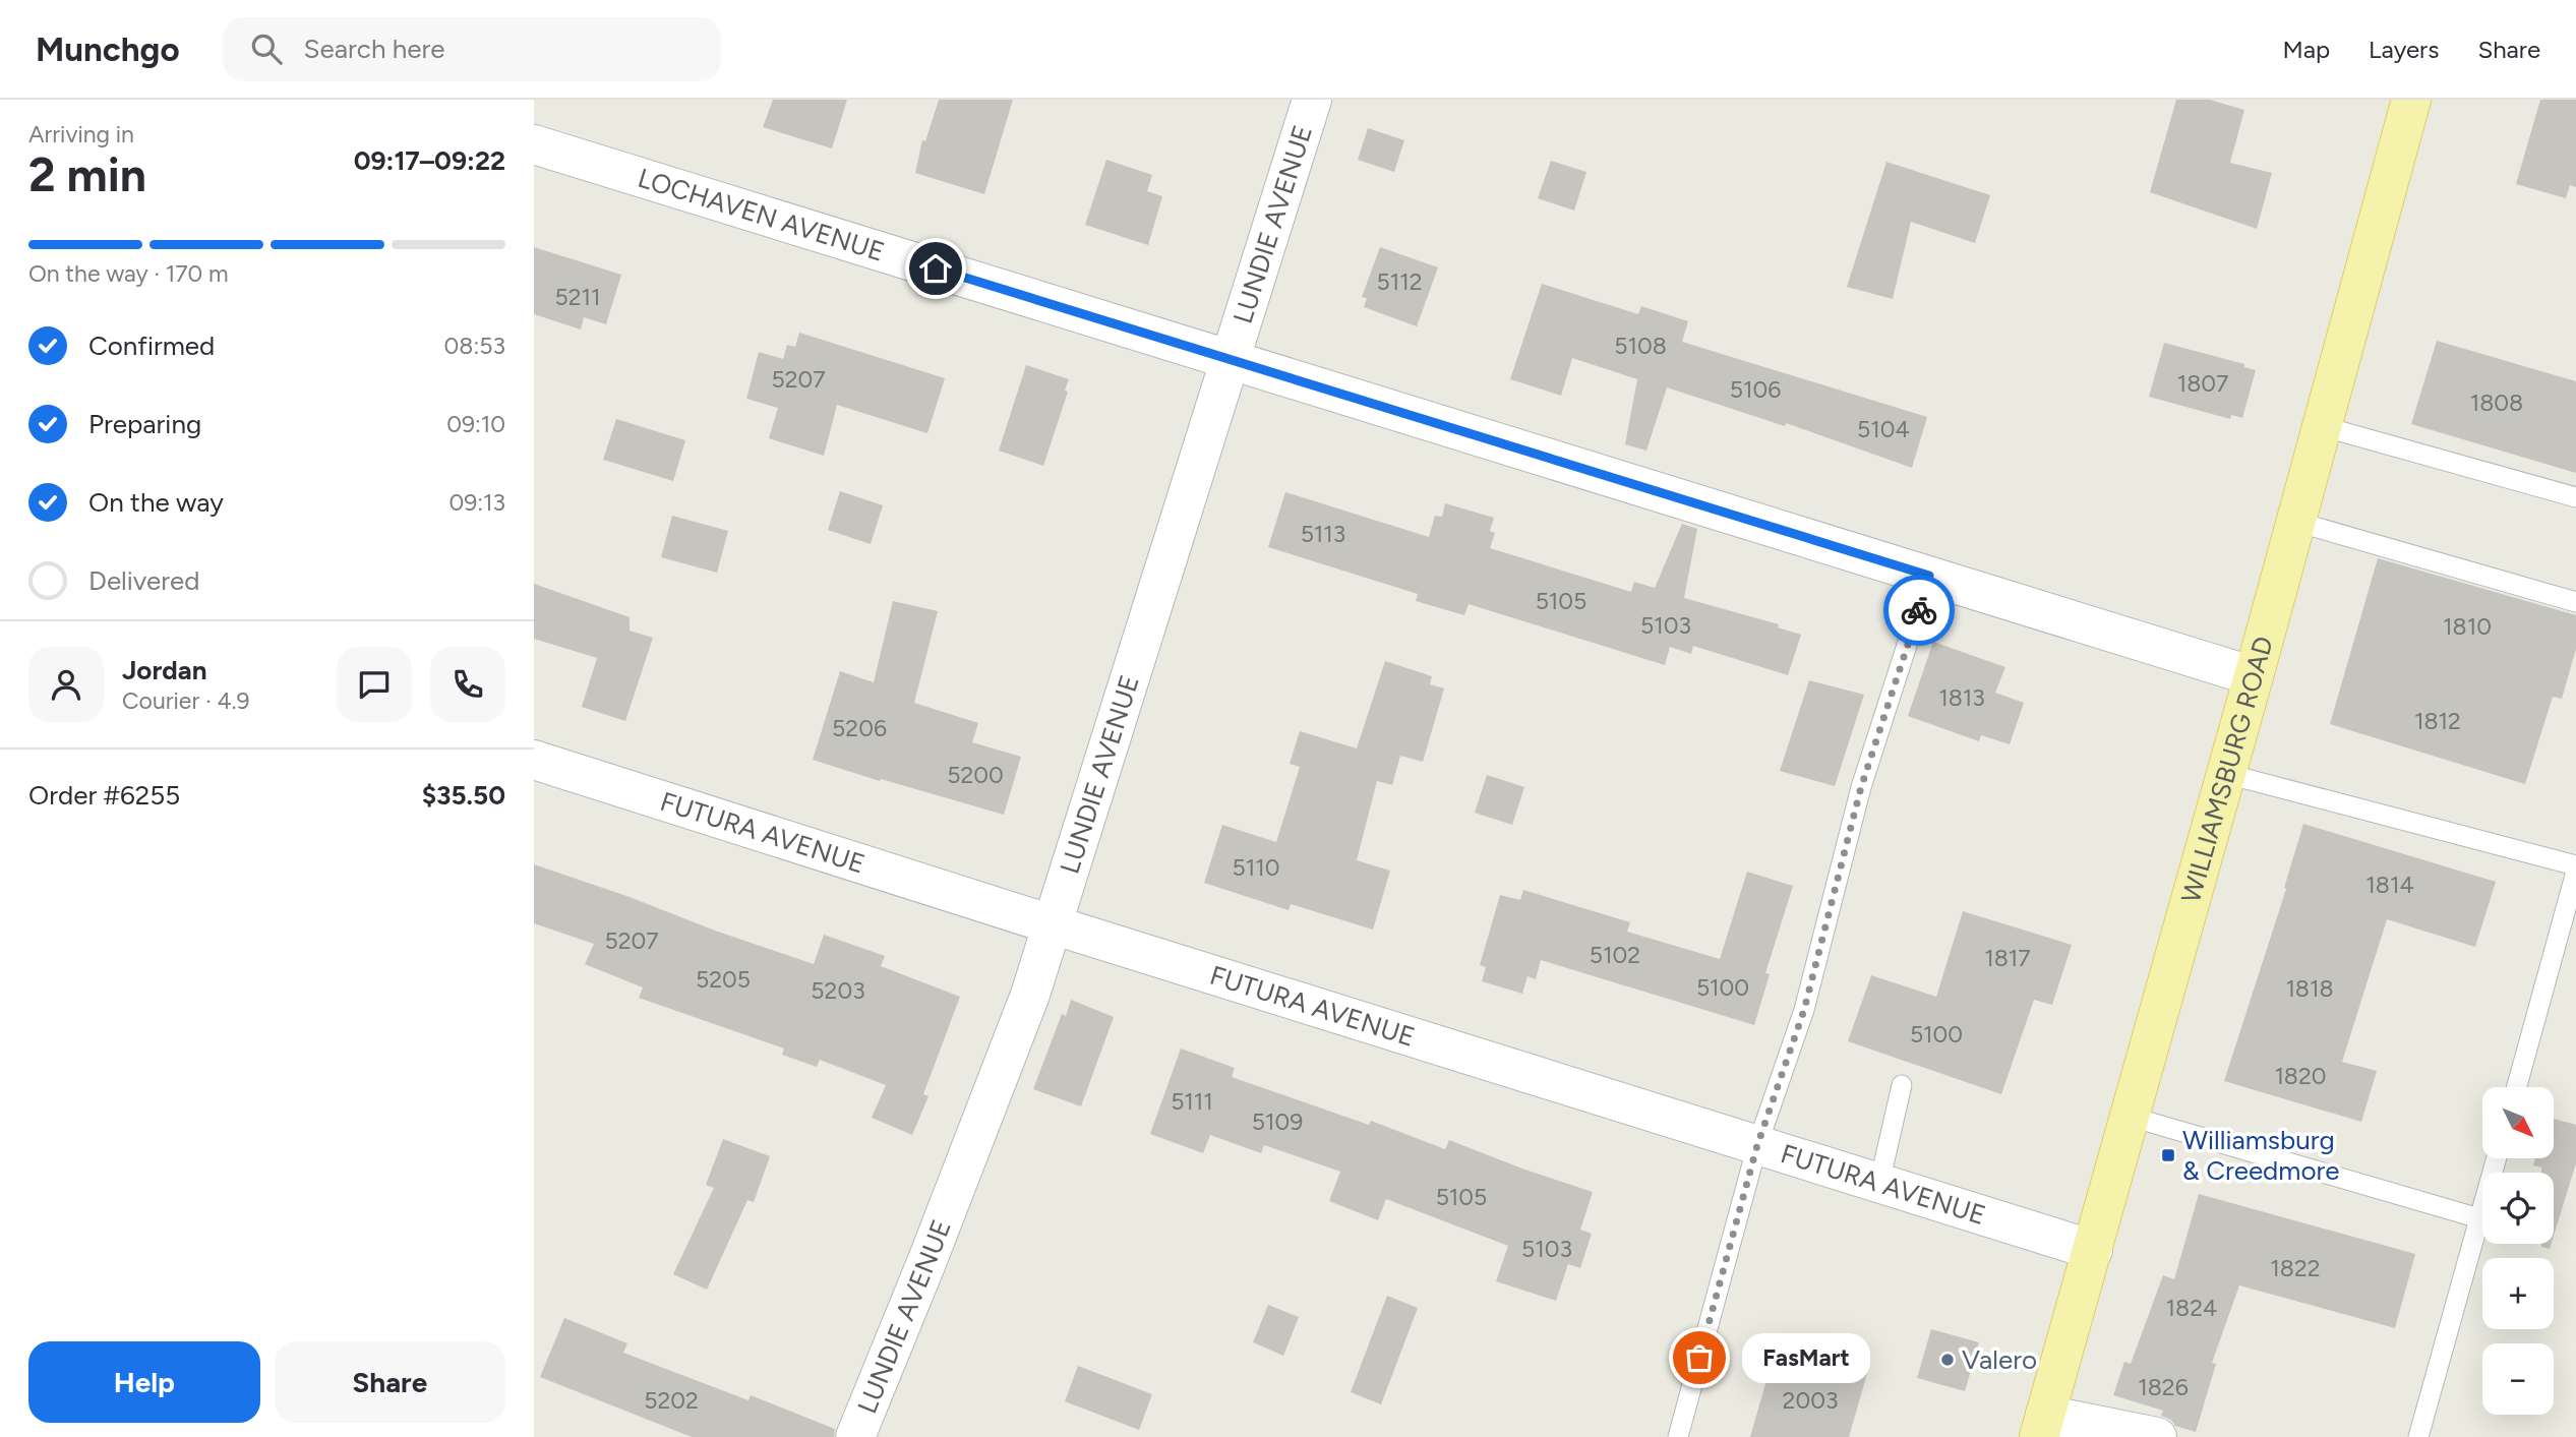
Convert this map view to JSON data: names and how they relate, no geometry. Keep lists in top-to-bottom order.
{
  "streets": {
    "main road": ["WILLIAMSBURG ROAD"],
    "street": ["LOCHAVEN AVENUE", "LUNDIE AVENUE", "FUTURA AVENUE"]
  },
  "crossings": [
    ["LOCHAVEN AVENUE", "LUNDIE AVENUE"],
    ["LOCHAVEN AVENUE", "WILLIAMSBURG ROAD"],
    ["LUNDIE AVENUE", "FUTURA AVENUE"],
    ["WILLIAMSBURG ROAD", "FUTURA AVENUE"]
  ],
  "places": {
    "transit": ["Williamsburg & Creedmore"],
    "other": ["FasMart", "Valero"]
  },
  "house_numbers": [
    "5112",
    "5211",
    "5108",
    "5207",
    "1807",
    "5106",
    "1808",
    "5104",
    "5113",
    "5105",
    "5103",
    "1810",
    "1813",
    "1812",
    "5206",
    "5200",
    "5110",
    "1814",
    "5207",
    "5102",
    "1817",
    "5205",
    "5100",
    "1818",
    "5203",
    "5100",
    "1820",
    "5111",
    "5109",
    "5105",
    "5103",
    "1822",
    "1824",
    "1826",
    "5202",
    "2003"
  ],
  "north": "bottom right",
  "page": {
    "header": "Munchgo",
    "search": "Search here",
    "nav": ["Map", "Layers", "Share"],
    "heading": ["2 min", "Arriving in", "09:17–09:22"],
    "panel": [
      "Jordan",
      "Courier · 4.9",
      "Order #6255",
      "$35.50"
    ],
    "bar": "On the way · 170 m",
    "list": [
      ["Confirmed", "08:53"],
      ["Preparing", "09:10"],
      ["On the way", "09:13"],
      "Delivered"
    ],
    "map_buttons": ["+", "−"],
    "buttons": ["Help", "Share"],
    "bubble": "FasMart"
  }
}
